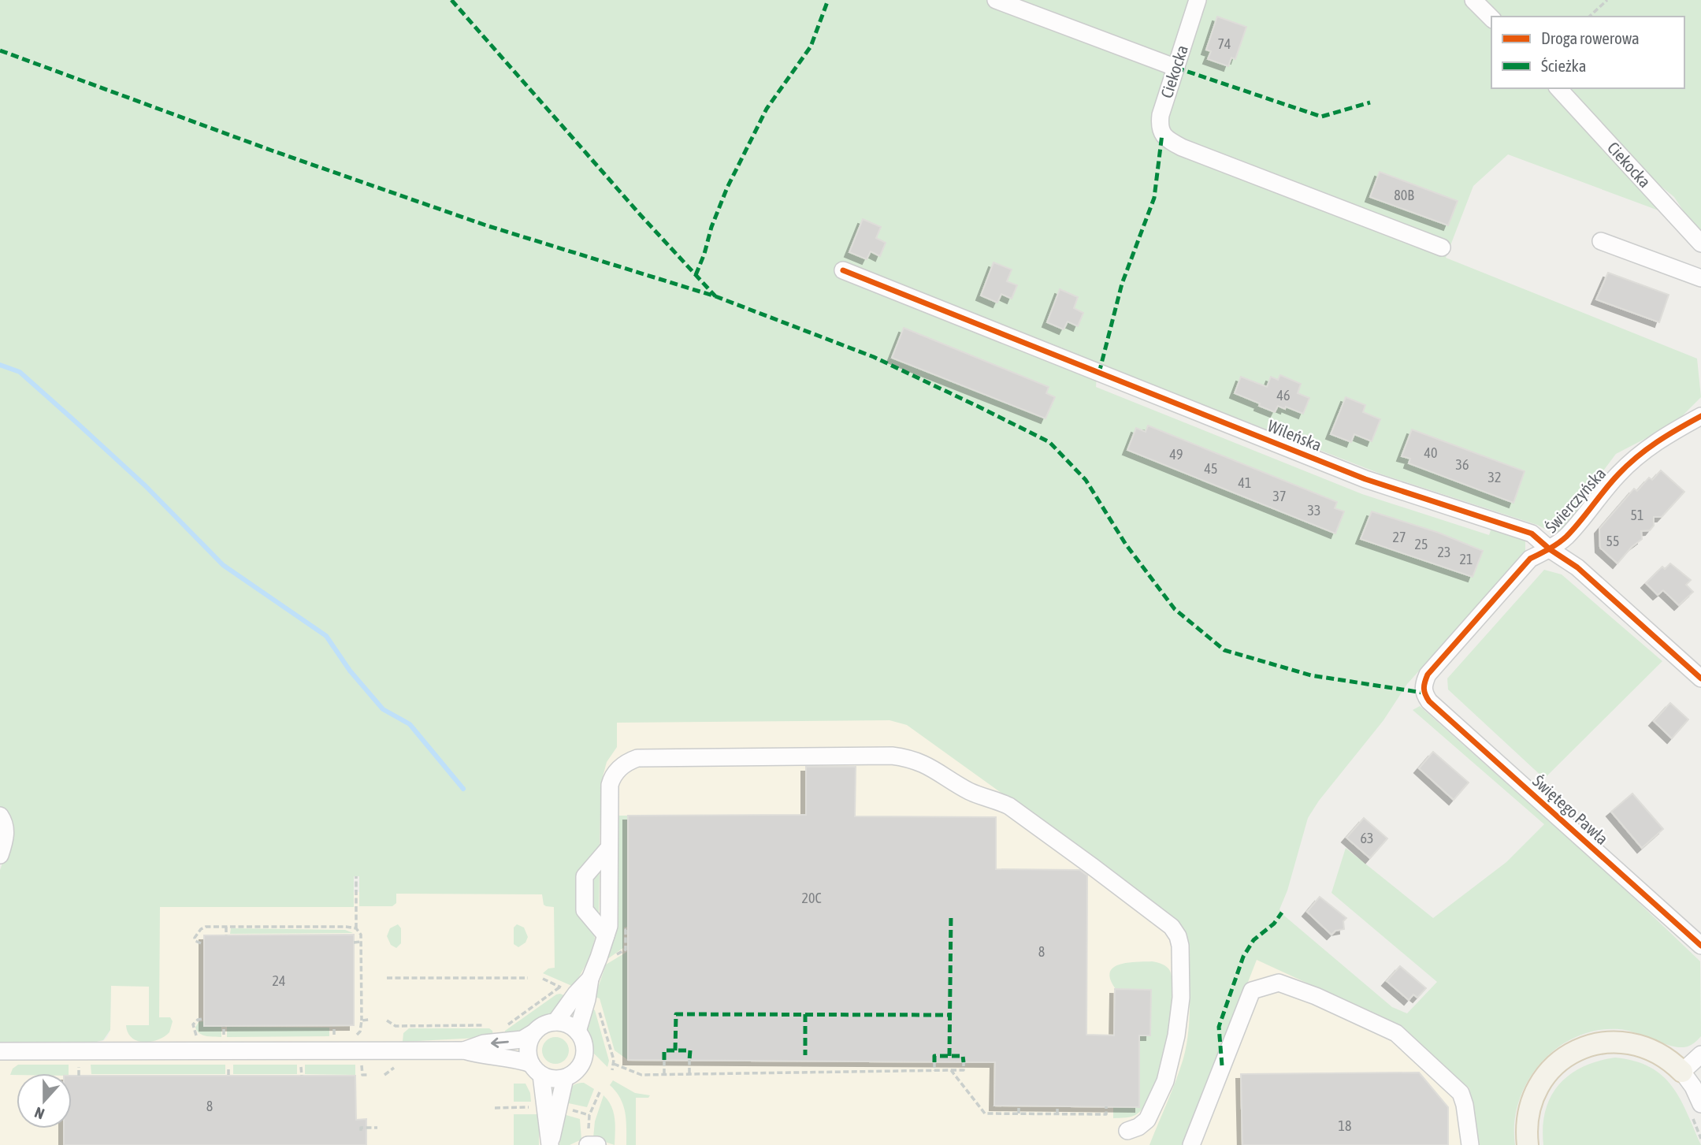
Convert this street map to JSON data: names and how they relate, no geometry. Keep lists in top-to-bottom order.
{
  "streets": {
    "street": [
      "Ciekocka",
      "Wileńska",
      "Świerczyńska",
      "Świętego Pawła"
    ]
  },
  "crossings": [
    ["Wileńska", "Świerczyńska"],
    ["Świerczyńska", "Świętego Pawła"]
  ],
  "house_numbers": [
    "74",
    "80B",
    "46",
    "40",
    "49",
    "36",
    "45",
    "32",
    "41",
    "37",
    "33",
    "51",
    "27",
    "55",
    "25",
    "23",
    "21",
    "63",
    "20C",
    "8",
    "24",
    "8",
    "18"
  ],
  "legend": ["Droga rowerowa", "Ścieżka"],
  "north": "bottom"
}
